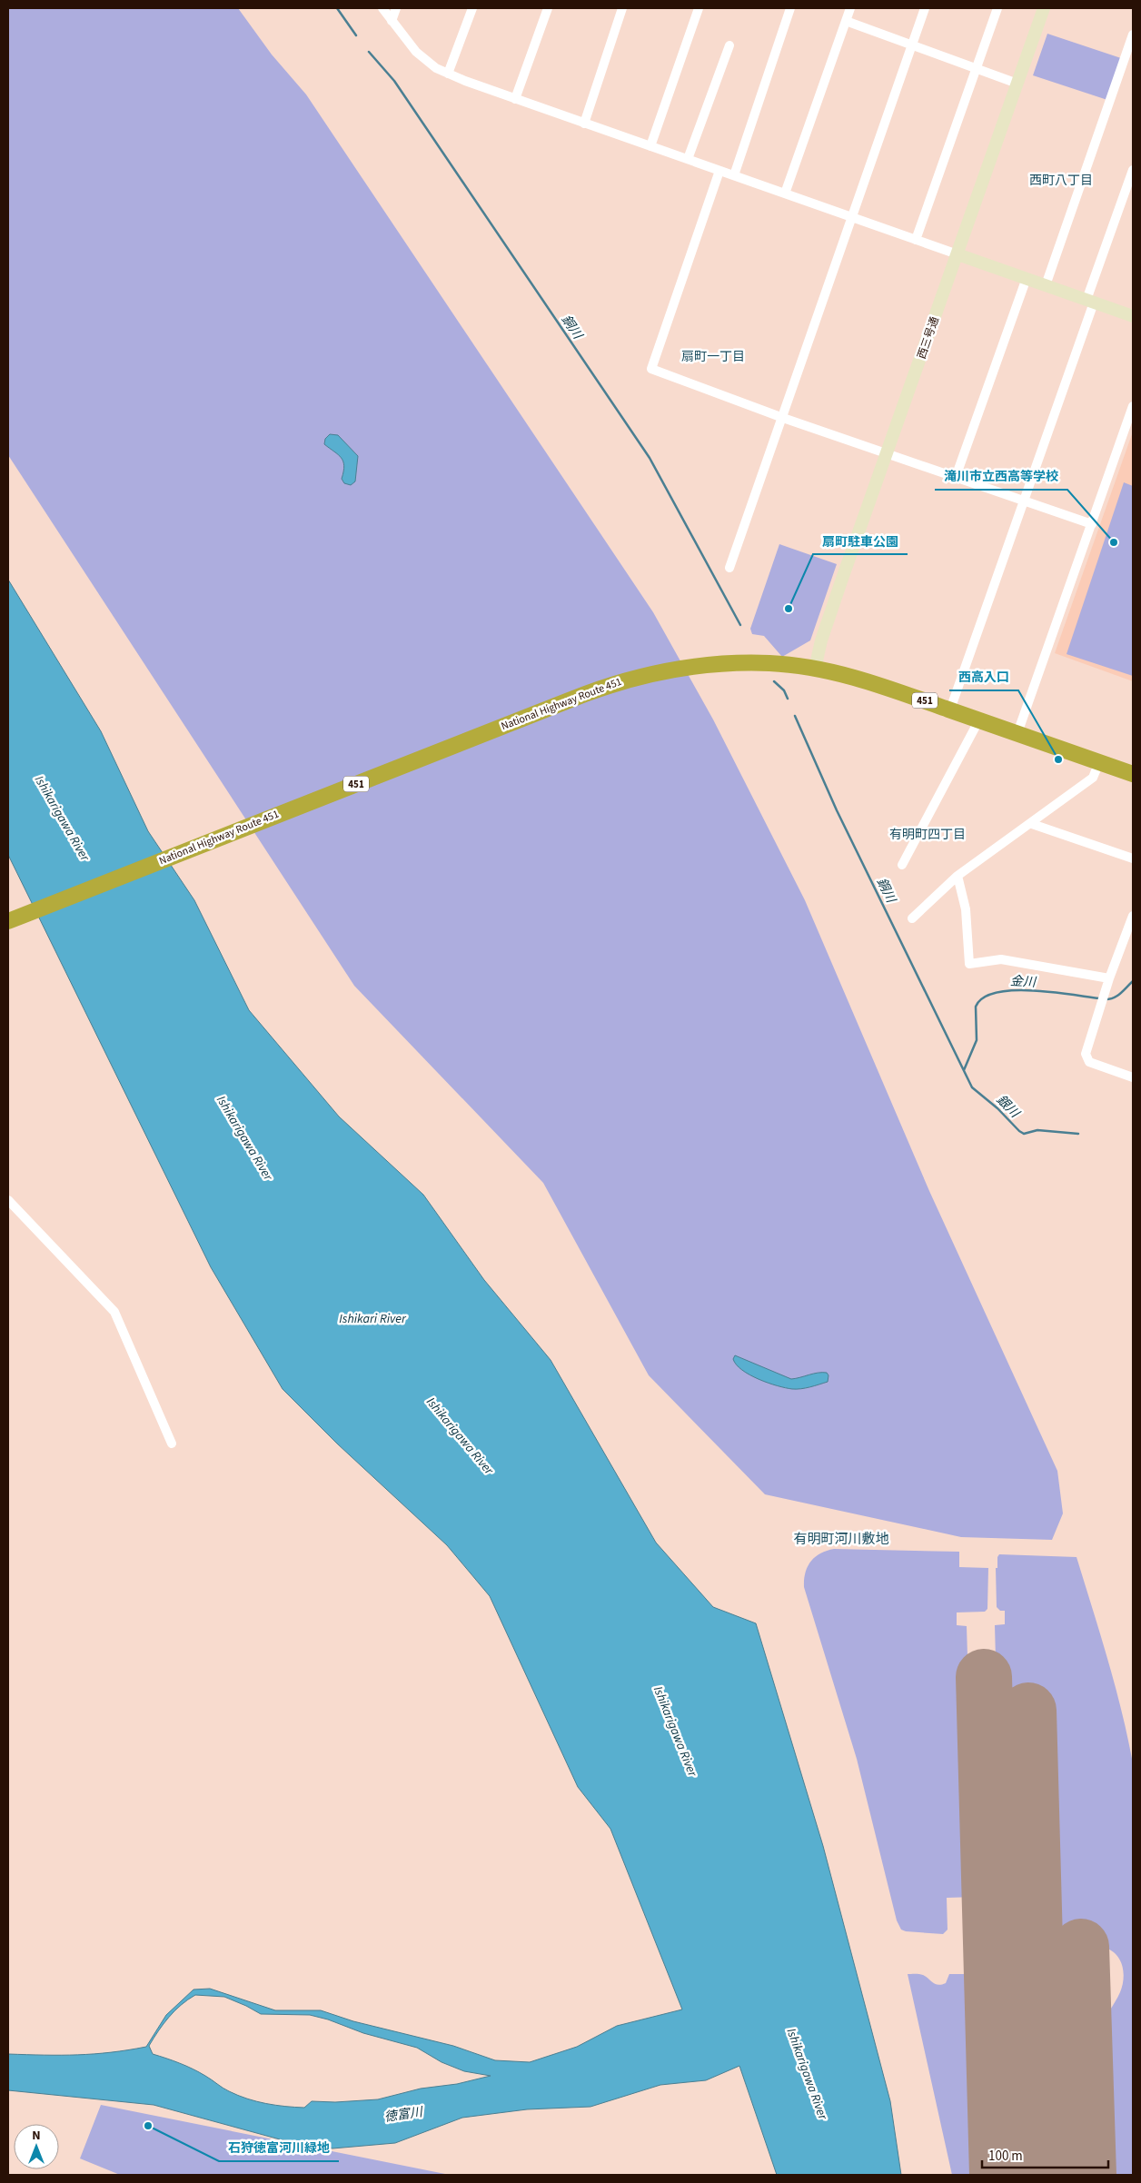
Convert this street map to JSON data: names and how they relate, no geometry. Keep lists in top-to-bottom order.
{
  "streets": {
    "highway": ["451", "National Highway Route 451"],
    "street": ["西三号通"]
  },
  "crossings": [
    ["西三号通", "National Highway Route 451"]
  ],
  "districts": [
    "西町八丁目",
    "扇町一丁目",
    "有明町四丁目",
    "有明町河川敷地"
  ],
  "water": [
    "銅川",
    "Ishikarigawa River",
    "金川",
    "銀川",
    "Ishikari River",
    "徳富川"
  ],
  "places": [
    "滝川市立西高等学校",
    "扇町駐車公園",
    "西高入口",
    "石狩徳富河川緑地"
  ],
  "scale_bar": "100 m",
  "north": "top"
}
